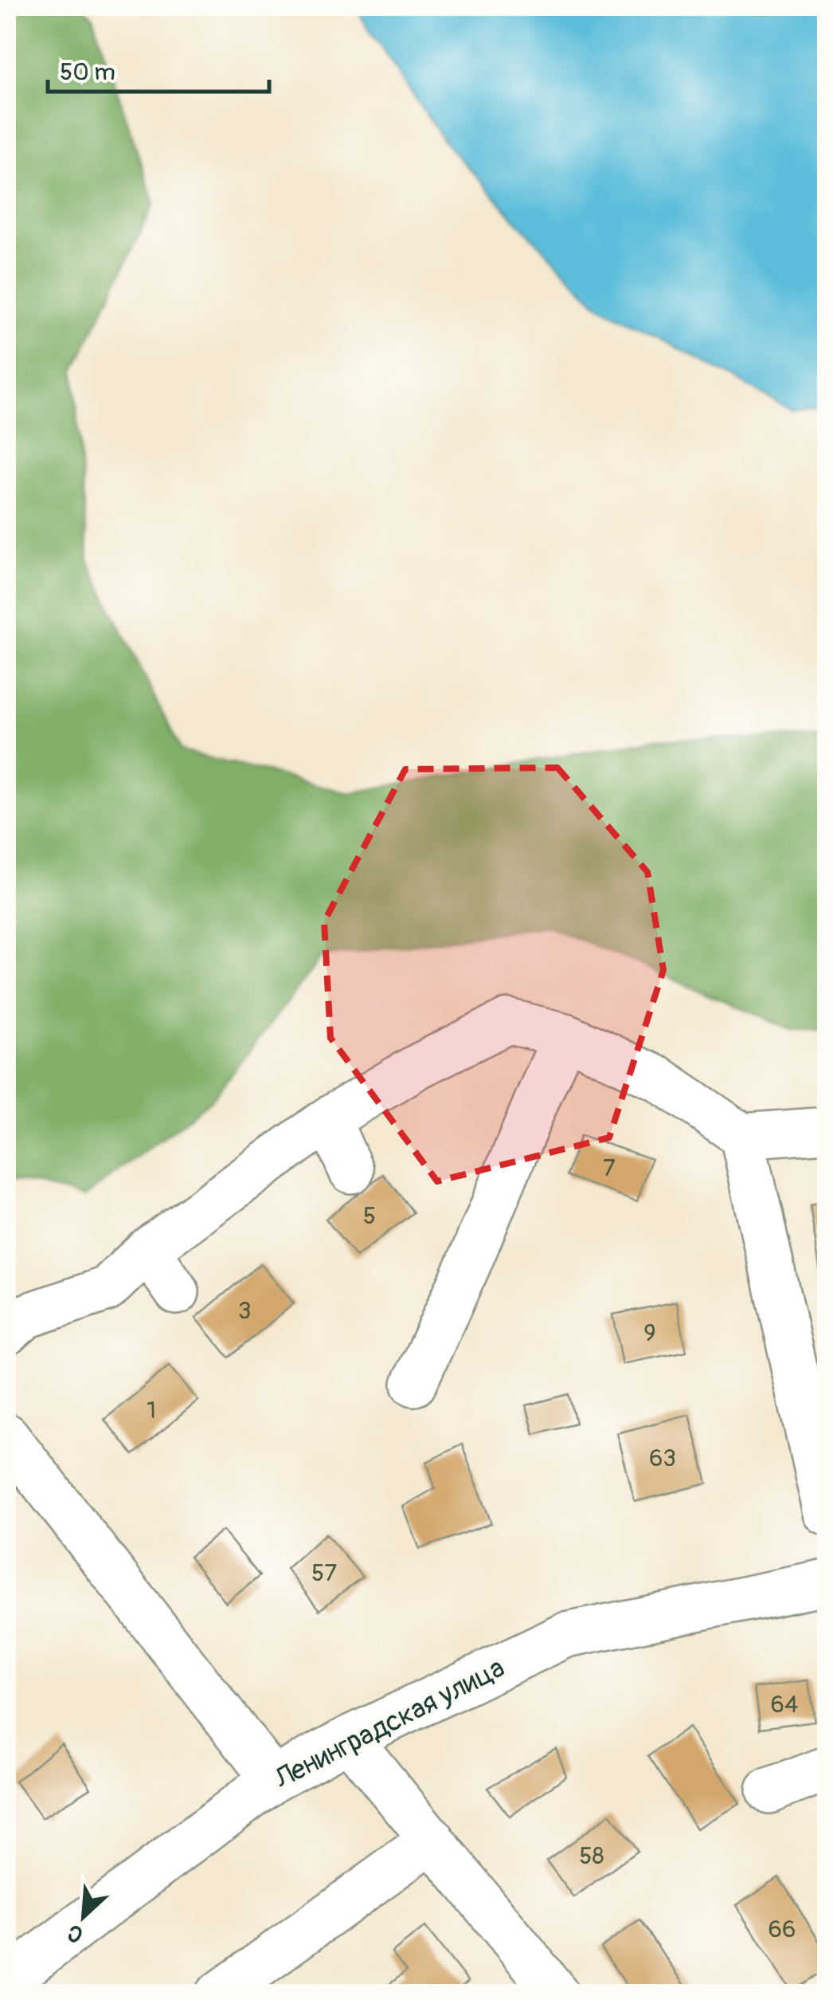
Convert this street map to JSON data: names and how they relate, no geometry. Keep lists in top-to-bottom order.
{
  "streets": {
    "street": ["Ленинградская улица"]
  },
  "house_numbers": [
    "7",
    "5",
    "3",
    "9",
    "1",
    "63",
    "57",
    "64",
    "58",
    "66"
  ],
  "scale_bar": "50 m",
  "north": "bottom left"
}
